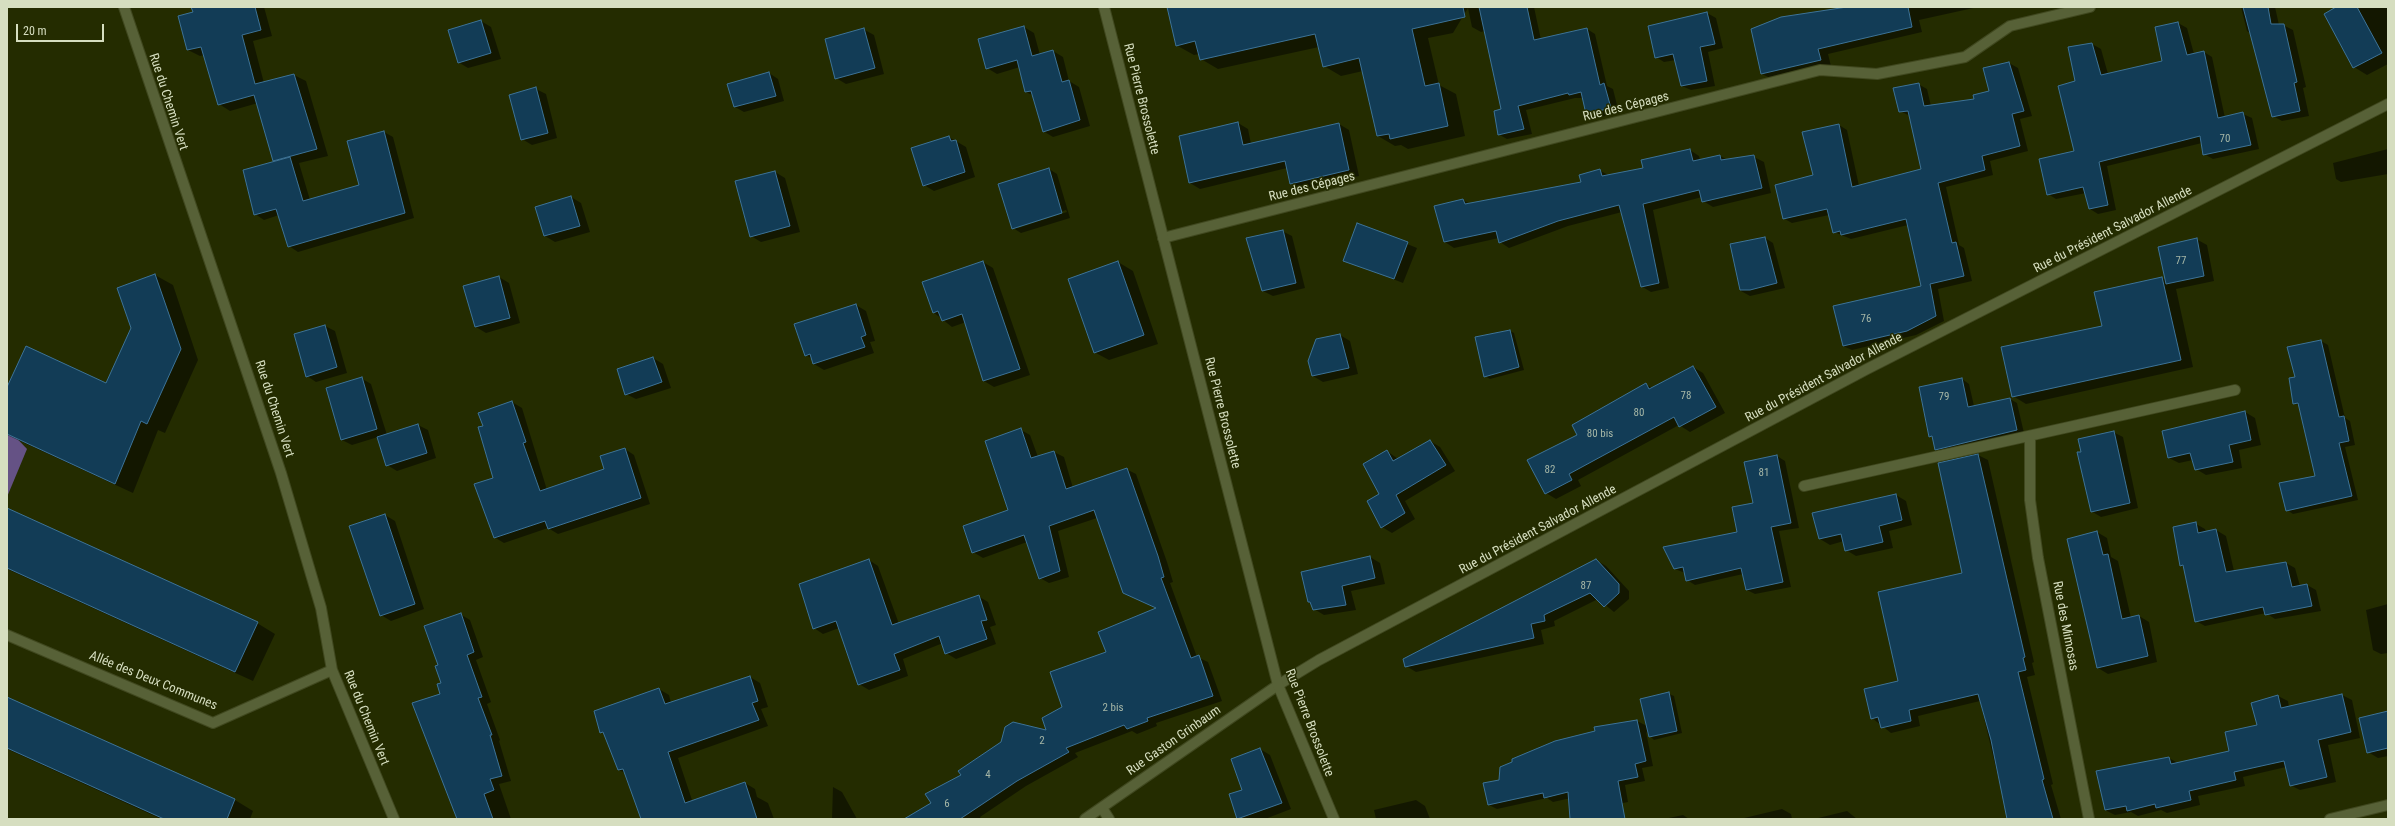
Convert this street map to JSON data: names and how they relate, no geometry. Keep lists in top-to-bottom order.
{
  "streets": {
    "street": [
      "Rue Pierre Brossolette",
      "Rue du Chemin Vert",
      "Rue des Cépages",
      "Rue du Président Salvador Allende",
      "Rue des Mimosas",
      "Allée des Deux Communes",
      "Rue Gaston Grinbaum"
    ]
  },
  "crossings": [
    ["Rue Pierre Brossolette", "Rue des Cépages"],
    ["Rue Pierre Brossolette", "Rue du Président Salvador Allende"],
    ["Rue Pierre Brossolette", "Rue Gaston Grinbaum"],
    ["Rue du Chemin Vert", "Allée des Deux Communes"],
    ["Rue du Président Salvador Allende", "Rue Gaston Grinbaum"]
  ],
  "house_numbers": [
    "70",
    "77",
    "76",
    "78",
    "79",
    "80",
    "80 bis",
    "82",
    "81",
    "87",
    "2 bis",
    "2",
    "4",
    "6"
  ],
  "scale_bar": "20 m"
}
